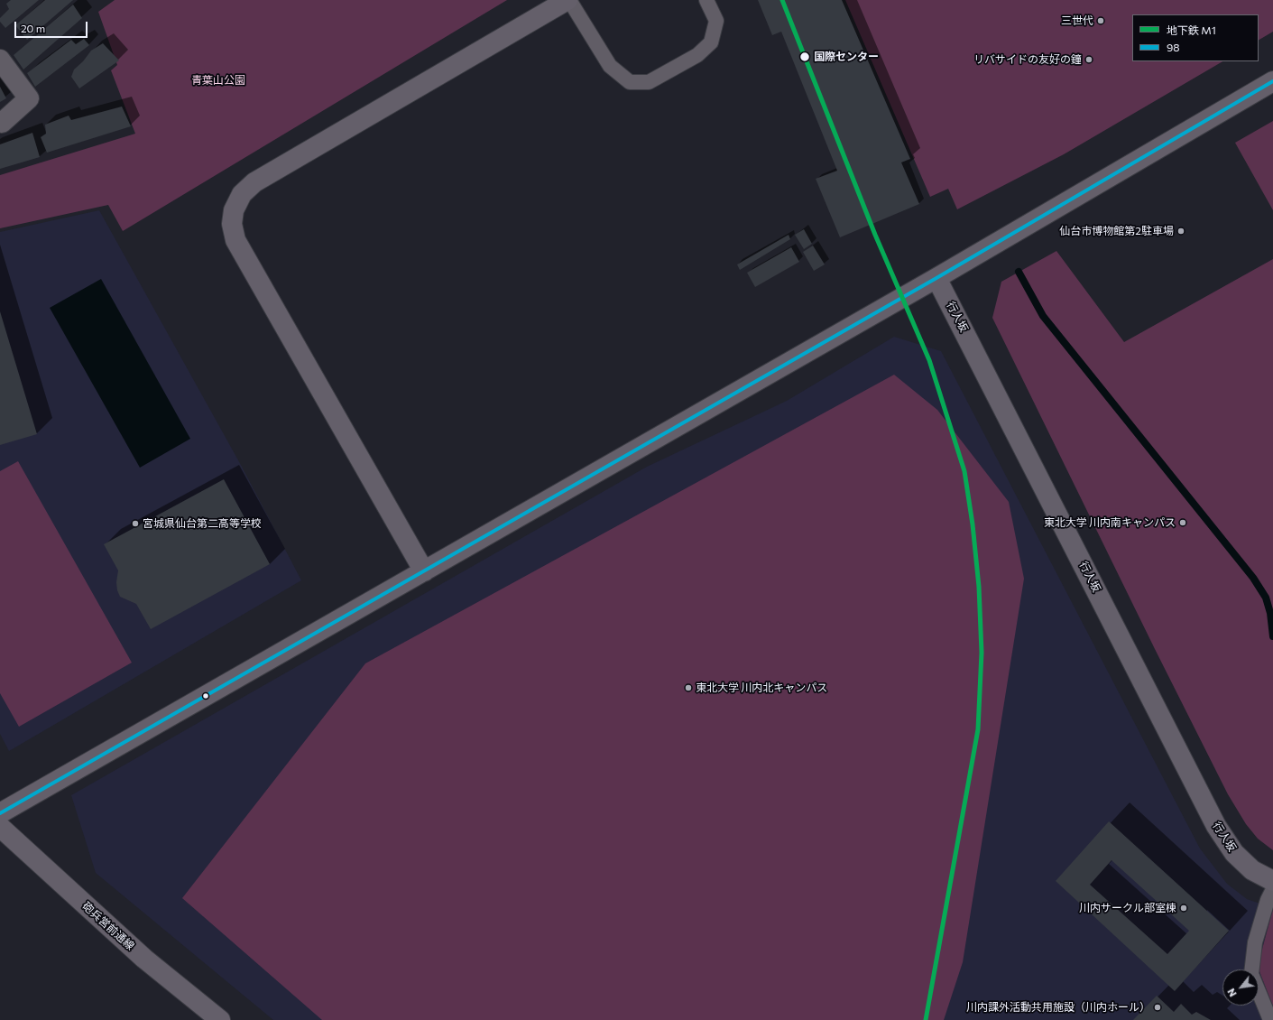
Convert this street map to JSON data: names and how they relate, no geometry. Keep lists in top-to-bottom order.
{
  "streets": {
    "street": ["行人坂", "砲兵営前通線"]
  },
  "parks": ["青葉山公園"],
  "places": [
    "三世代",
    "国際センター",
    "リバサイドの友好の鐘",
    "仙台市博物館第2駐車場",
    "東北大学 川内南キャンパス",
    "宮城県仙台第二高等学校",
    "東北大学 川内北キャンパス",
    "川内サークル部室棟",
    "川内課外活動共用施設（川内ホール）"
  ],
  "lines": ["metro line M1", "transit line 98"],
  "legend": ["地下鉄 M1", "98"],
  "scale_bar": "20 m",
  "north": "bottom left"
}
